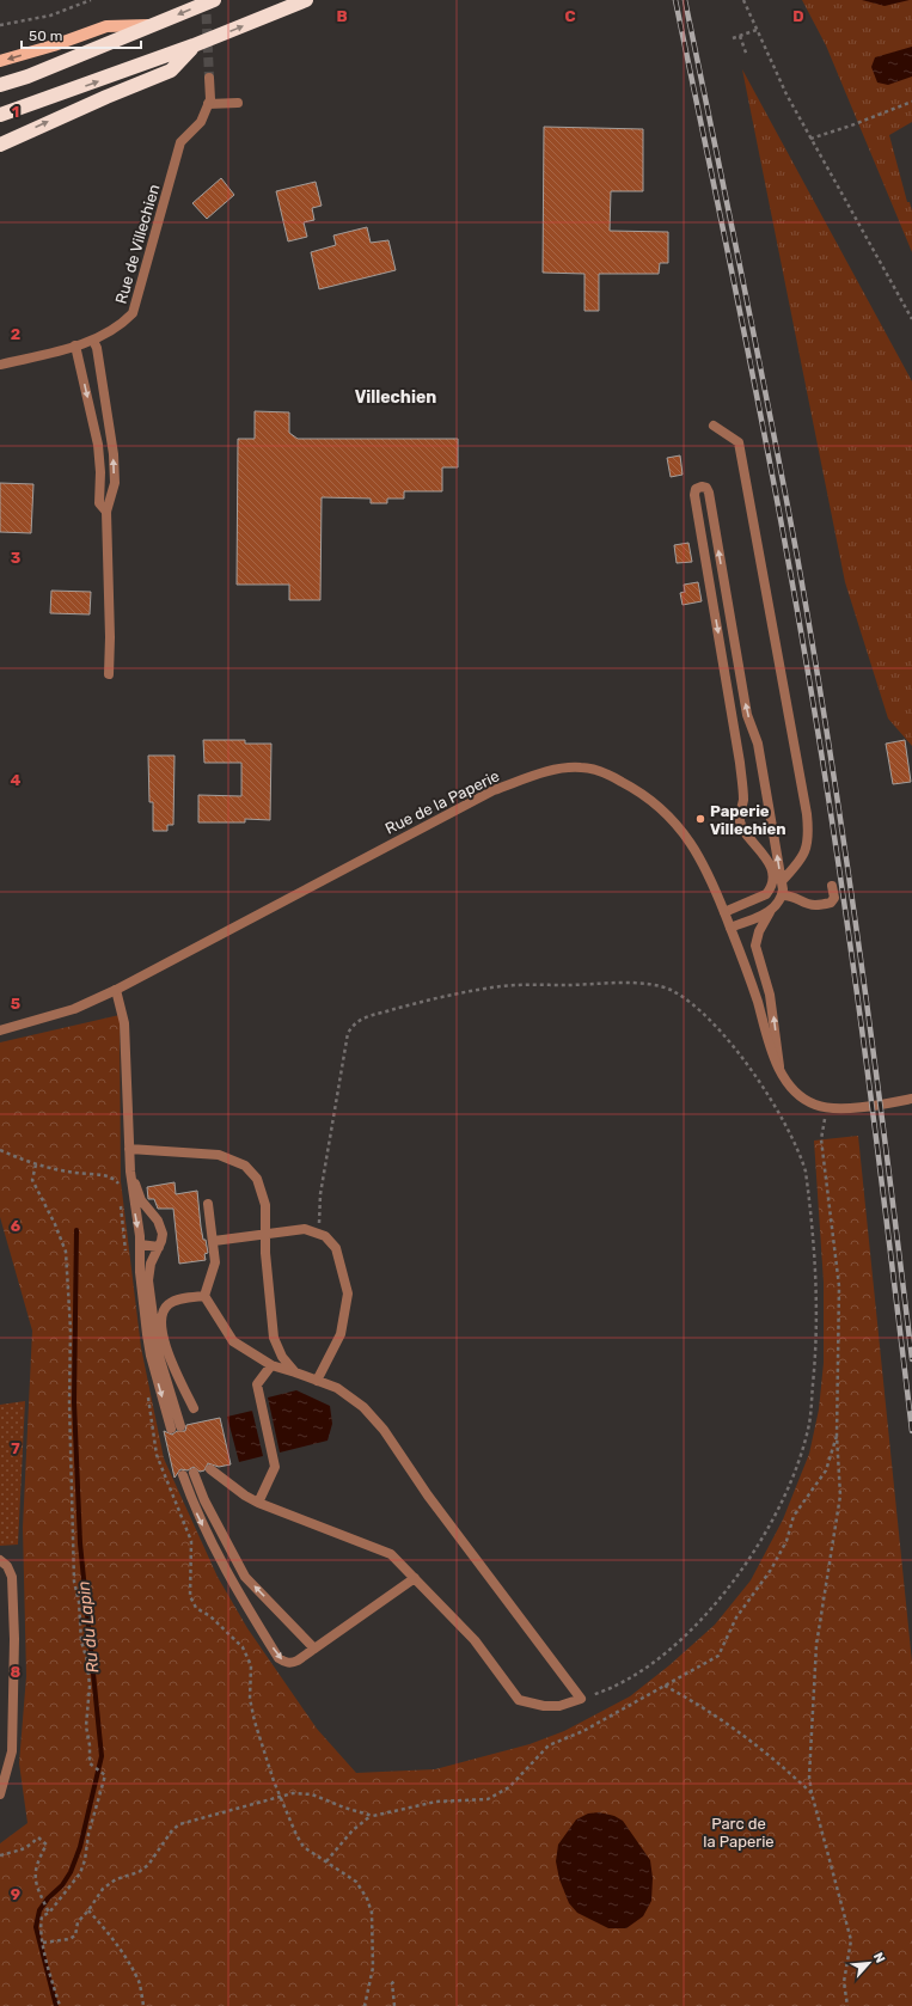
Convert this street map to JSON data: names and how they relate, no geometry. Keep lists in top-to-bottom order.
{
  "streets": {
    "street": ["Rue de Villechien", "Rue de la Paperie"]
  },
  "districts": ["Villechien"],
  "water": ["Ru du Lapin"],
  "parks": ["Parc de la Paperie"],
  "places": ["Paperie Villechien"],
  "scale_bar": "50 m",
  "north": "top right",
  "grid": {
    "columns": ["B", "C", "D"],
    "rows": [
      "1",
      "2",
      "3",
      "4",
      "5",
      "6",
      "7",
      "8",
      "9"
    ]
  }
}
